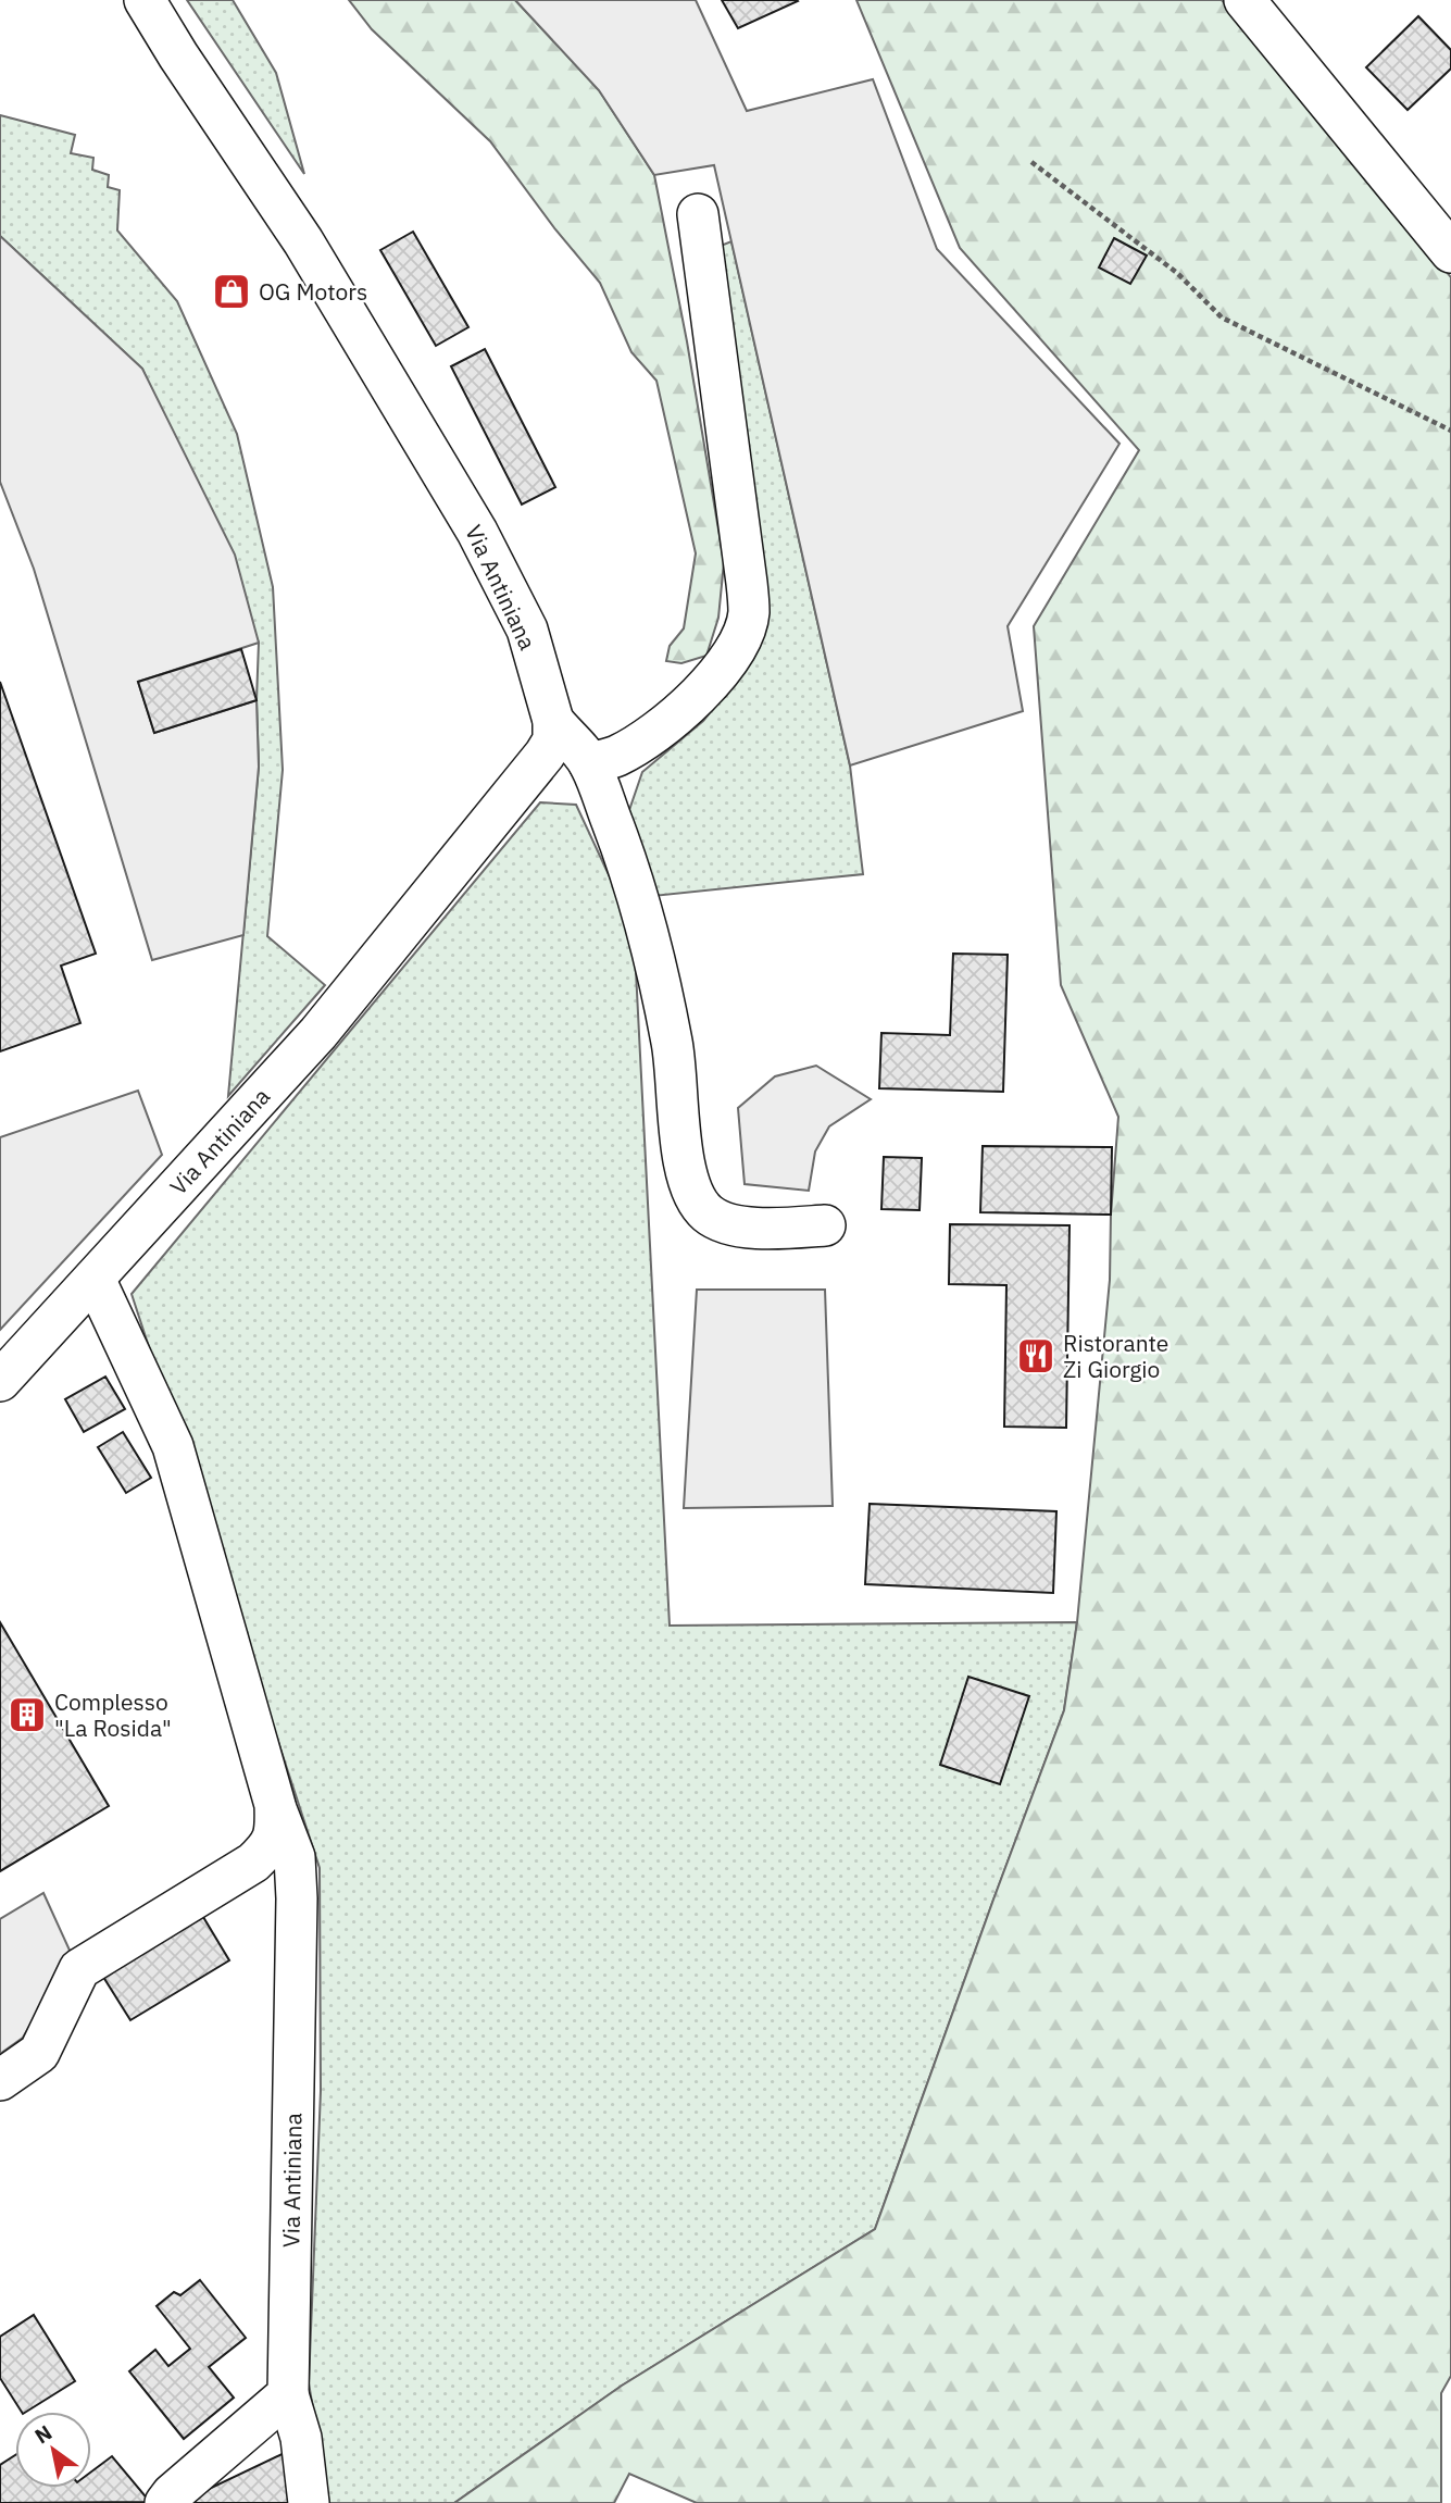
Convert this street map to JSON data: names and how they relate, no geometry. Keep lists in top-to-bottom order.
{
  "streets": {
    "street": ["Via Antiniana"]
  },
  "places": {
    "shop": ["OG Motors"],
    "restaurant": ["Ristorante Zi Giorgio"],
    "building": ["Complesso \"La Rosida\""]
  },
  "north": "top left"
}
